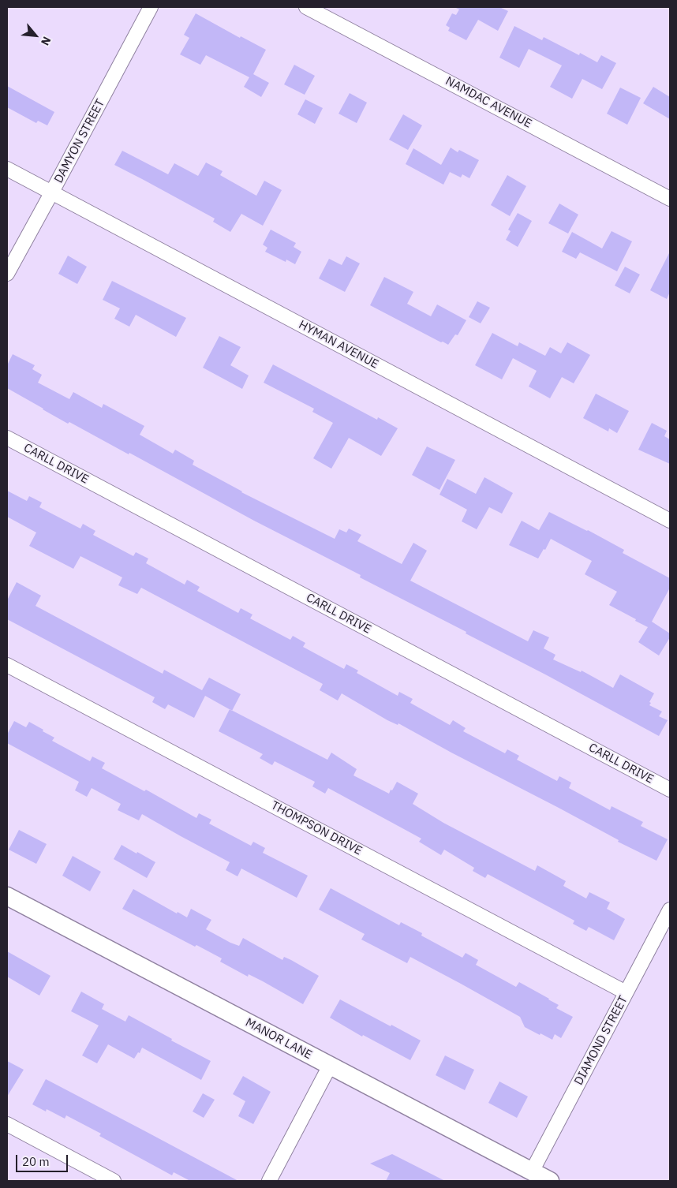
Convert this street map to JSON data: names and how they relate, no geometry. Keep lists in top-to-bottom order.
{
  "streets": {
    "street": [
      "NAMDAC AVENUE",
      "DAMYON STREET",
      "HYMAN AVENUE",
      "CARLL DRIVE",
      "THOMPSON DRIVE",
      "MANOR LANE",
      "DIAMOND STREET"
    ]
  },
  "crossings": [
    ["DAMYON STREET", "HYMAN AVENUE"],
    ["THOMPSON DRIVE", "DIAMOND STREET"],
    ["MANOR LANE", "DIAMOND STREET"]
  ],
  "scale_bar": "20 m",
  "north": "bottom right"
}
